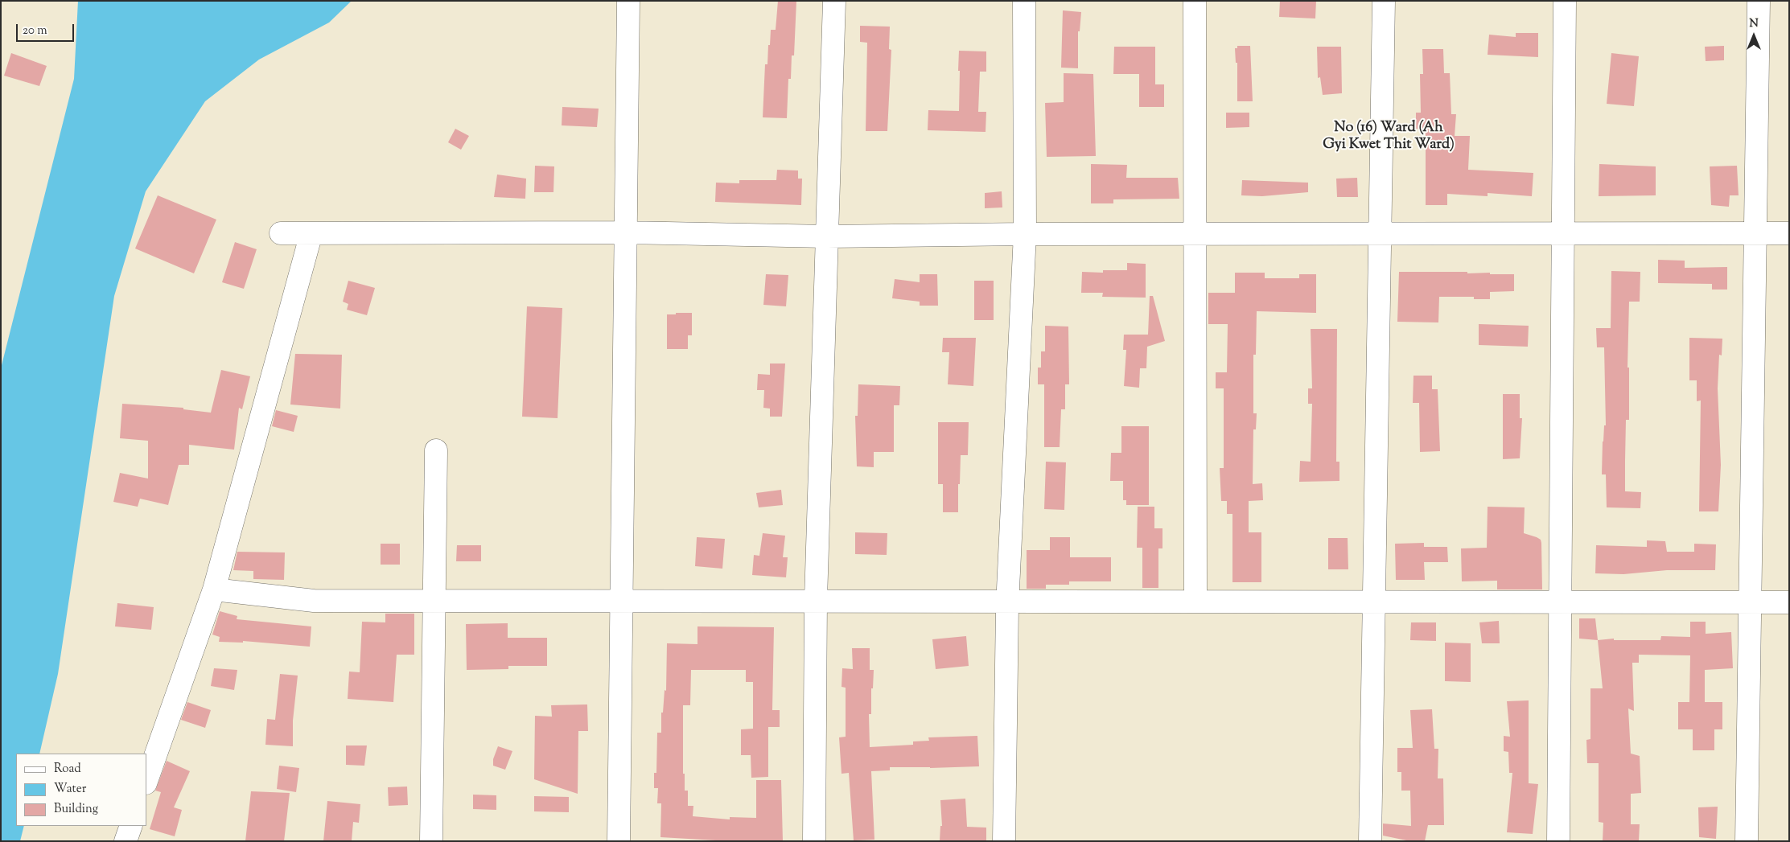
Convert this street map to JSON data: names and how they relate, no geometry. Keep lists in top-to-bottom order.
{
  "districts": ["No (16) Ward (Ah Gyi Kwet Thit Ward)"],
  "legend": ["Road", "Water", "Building"],
  "scale_bar": "20 m",
  "north": "top"
}
